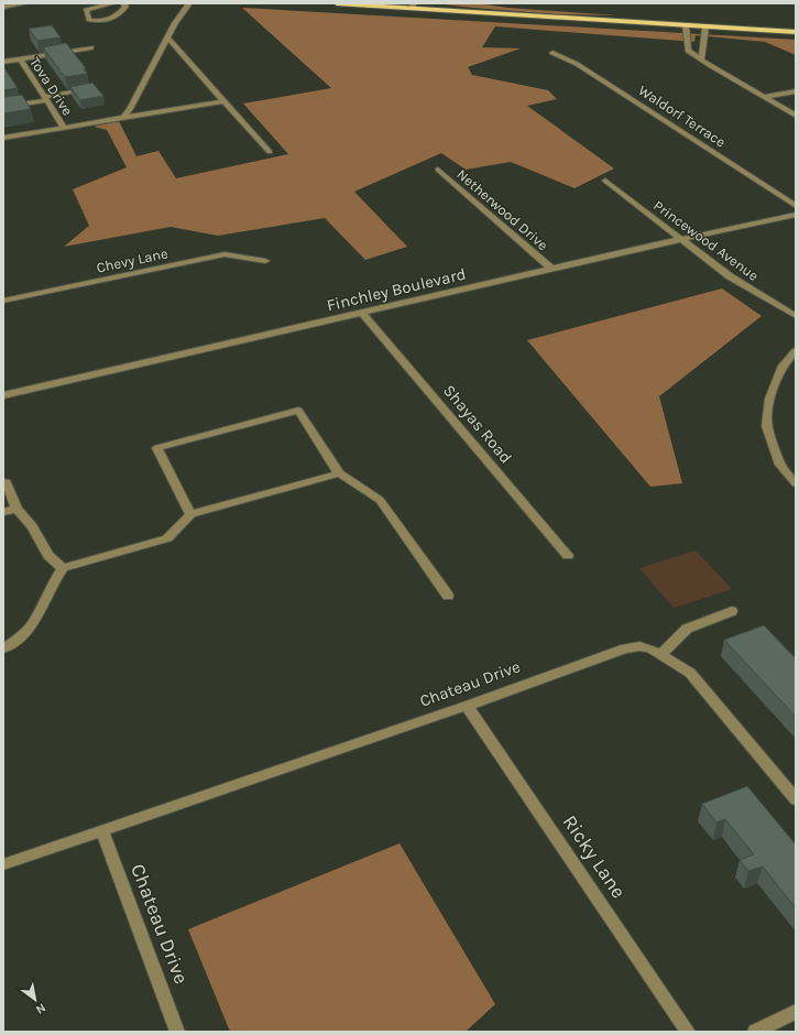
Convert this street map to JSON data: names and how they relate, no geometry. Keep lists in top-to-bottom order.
{
  "streets": {
    "street": [
      "Tova Drive",
      "Waldorf Terrace",
      "Netherwood Drive",
      "Princewood Avenue",
      "Chevy Lane",
      "Finchley Boulevard",
      "Shayas Road",
      "Chateau Drive",
      "Ricky Lane"
    ]
  },
  "crossings": [
    ["Netherwood Drive", "Finchley Boulevard"],
    ["Princewood Avenue", "Finchley Boulevard"],
    ["Finchley Boulevard", "Shayas Road"],
    ["Chateau Drive", "Ricky Lane"]
  ],
  "north": "bottom right"
}
